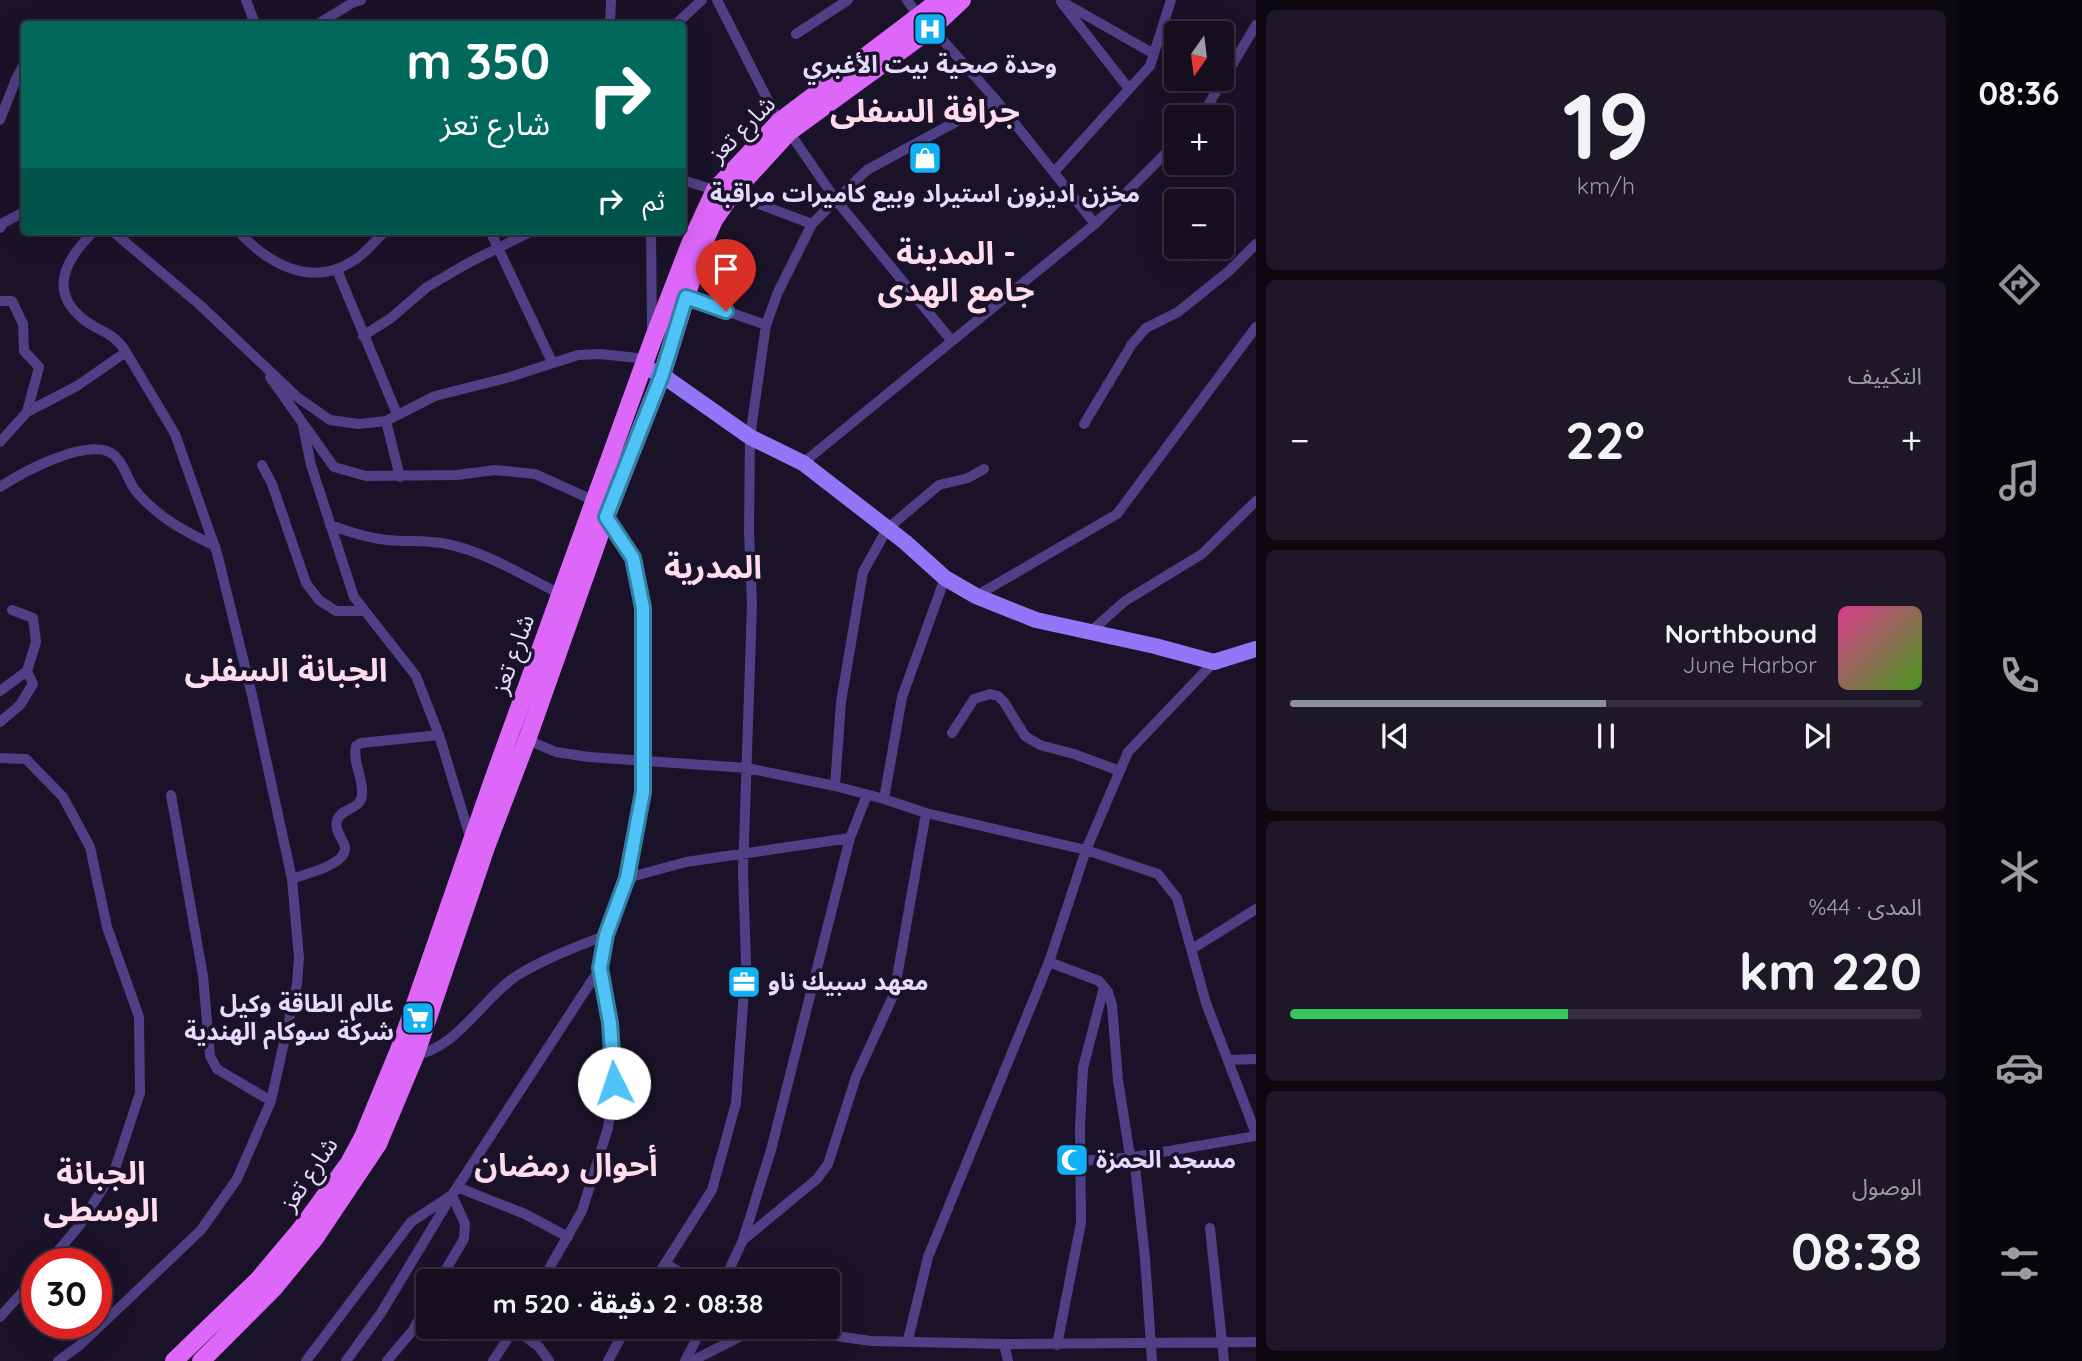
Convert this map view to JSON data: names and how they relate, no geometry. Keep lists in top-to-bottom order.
{
  "streets": {
    "main road": ["شارع تعز"]
  },
  "districts": [
    "جرافة السفلى",
    "المدينة - جامع الهدى",
    "المدرية",
    "الجبانة السفلى",
    "أحوال رمضان",
    "الجبانة الوسطى"
  ],
  "places": {
    "hospital": ["وحدة صحية بيت الأغبري"],
    "shop": ["مخزن اديزون استيراد وبيع كاميرات مراقبة"],
    "office": ["معهد سبيك ناو"],
    "supermarket": ["عالم الطاقة وكيل شركة سوكام الهندية"],
    "mosque": ["مسجد الحمزة"]
  },
  "north": "bottom",
  "page": {
    "tabs": "08:36",
    "tile": [
      ["19", "km/h"],
      "التكييف",
      ["المدى · 44%", "220 km"],
      ["الوصول", "08:38"]
    ],
    "map_buttons": ["+", "−"],
    "turn": ["350 m", "شارع تعز"],
    "then": "ثم",
    "heat": ["−", "22°", "+"],
    "song": ["Northbound", "June Harbor"],
    "limit": "30",
    "trip": "08:38 · 2 دقيقة · 520 m"
  }
}
